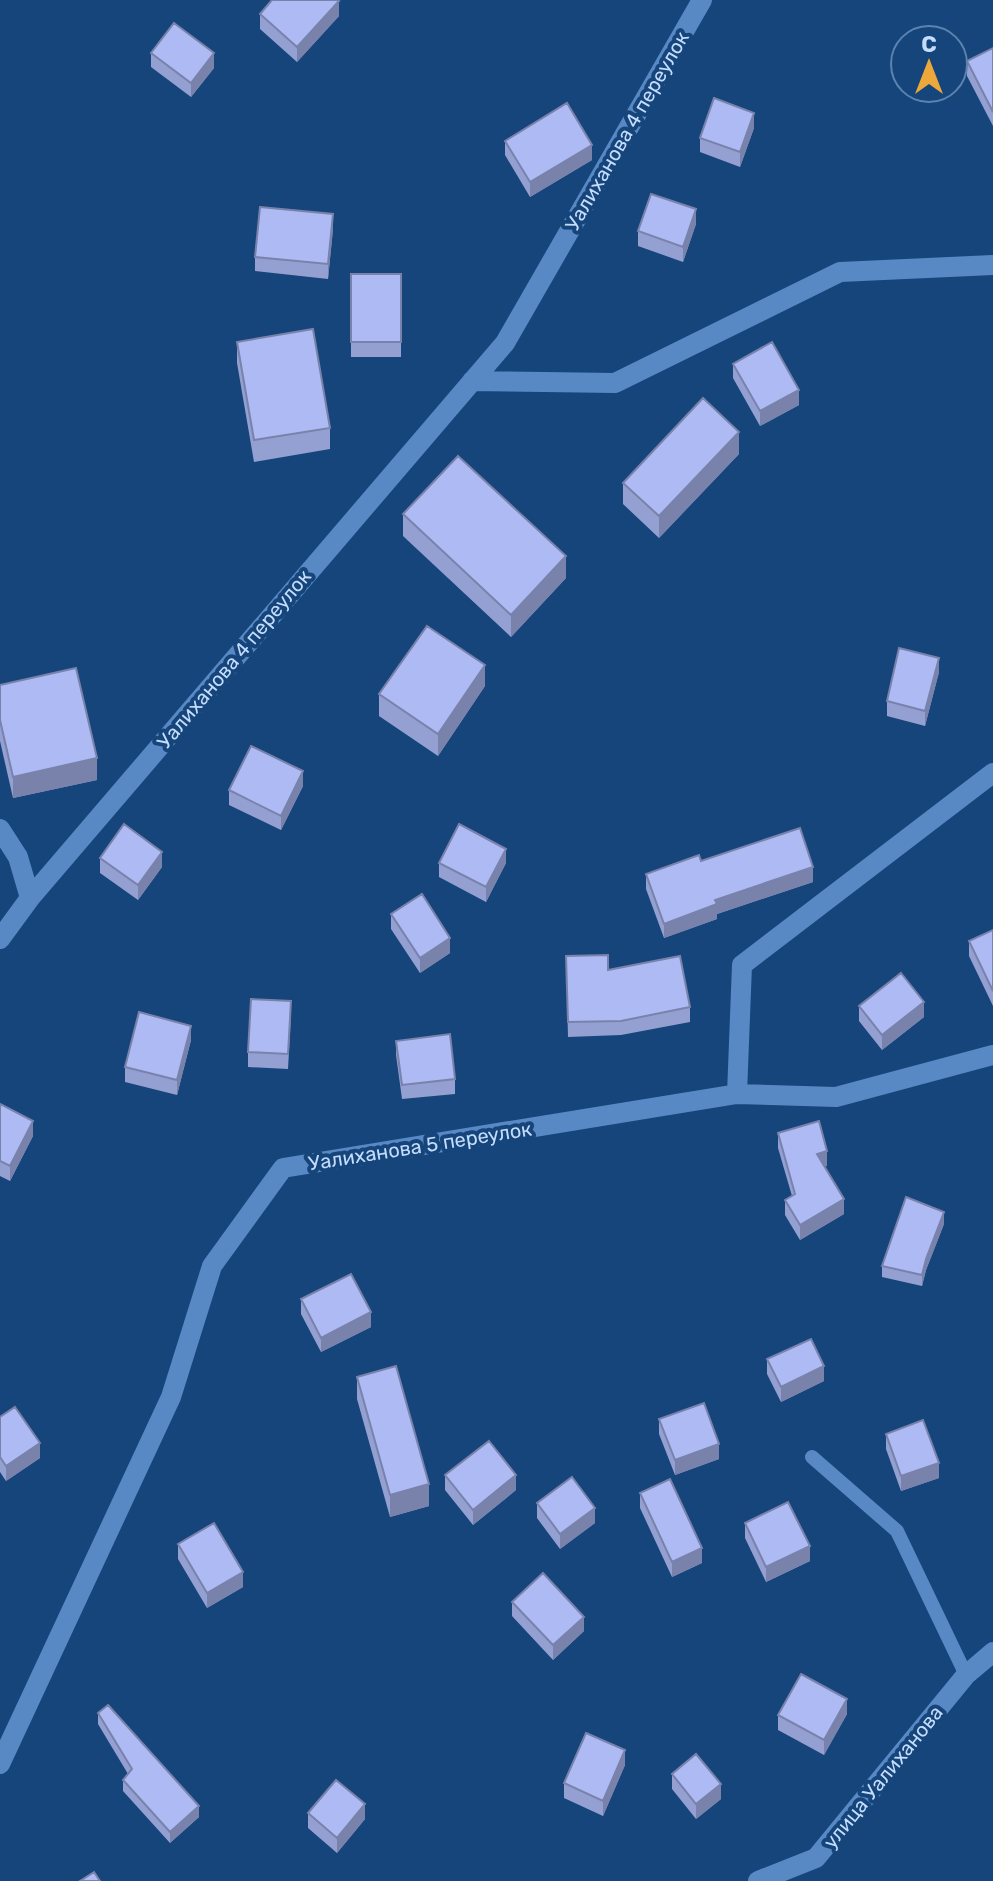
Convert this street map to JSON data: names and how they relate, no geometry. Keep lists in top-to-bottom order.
{
  "streets": {
    "street": ["Уалиханова 4 переулок", "Уалиханова 5 переулок", "улица Уалиханова"]
  },
  "north": "top"
}
